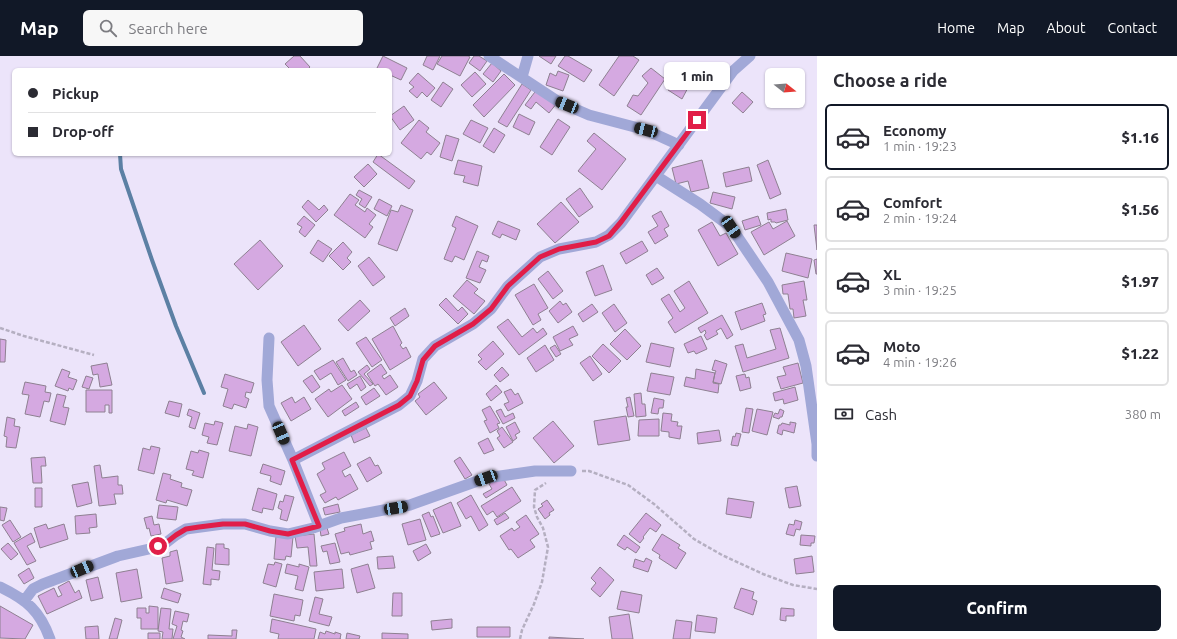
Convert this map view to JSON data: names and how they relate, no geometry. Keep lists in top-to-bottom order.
{
  "north": "right",
  "page": {
    "header": "Map",
    "search": "Search here",
    "nav": [
      "Home",
      "Map",
      "About",
      "Contact"
    ],
    "heading": "Choose a ride",
    "bubble": "1 min",
    "banner": ["Pickup", "Drop-off"],
    "list": [
      {
        "name": "Economy",
        "note": "1 min · 19:23",
        "value": "$1.16"
      },
      {
        "name": "Comfort",
        "note": "2 min · 19:24",
        "value": "$1.56"
      },
      {
        "name": "XL",
        "note": "3 min · 19:25",
        "value": "$1.97"
      },
      {
        "name": "Moto",
        "note": "4 min · 19:26",
        "value": "$1.22"
      }
    ],
    "pay": ["Cash", "380 m"],
    "buttons": "Confirm"
  }
}
